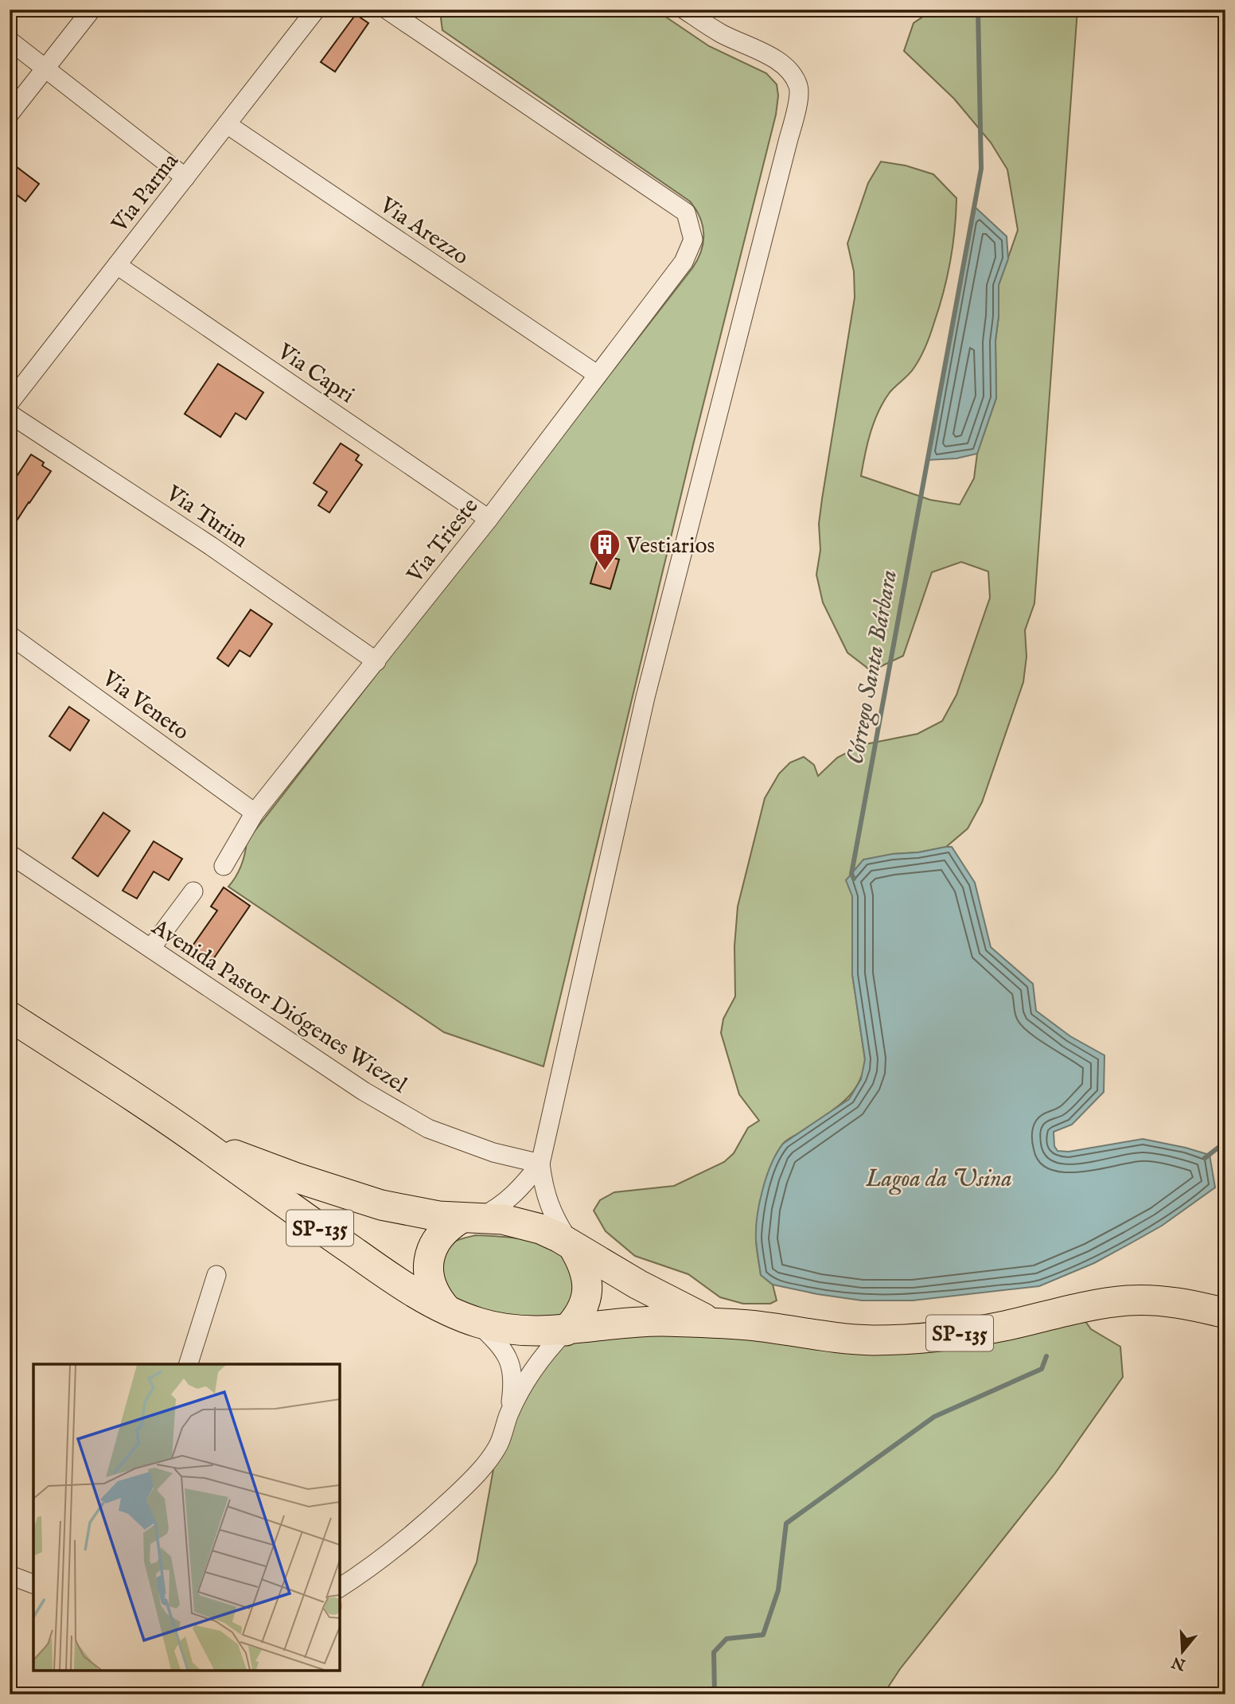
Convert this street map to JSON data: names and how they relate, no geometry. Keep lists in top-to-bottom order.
{
  "streets": {
    "main road": ["SP-135"],
    "street": [
      "Via Parma",
      "Via Arezzo",
      "Via Capri",
      "Via Turim",
      "Via Trieste",
      "Via Veneto",
      "Avenida Pastor Diógenes Wiezel"
    ]
  },
  "crossings": [
    ["Via Parma", "Via Arezzo"],
    ["Via Parma", "Via Capri"],
    ["Via Arezzo", "Via Trieste"],
    ["Via Capri", "Via Trieste"],
    ["Via Turim", "Via Trieste"],
    ["Via Trieste", "Via Veneto"]
  ],
  "water": ["Córrego Santa Bárbara", "Lagoa da Usina"],
  "places": {
    "building": ["Vestiarios"]
  },
  "north": "bottom"
}
